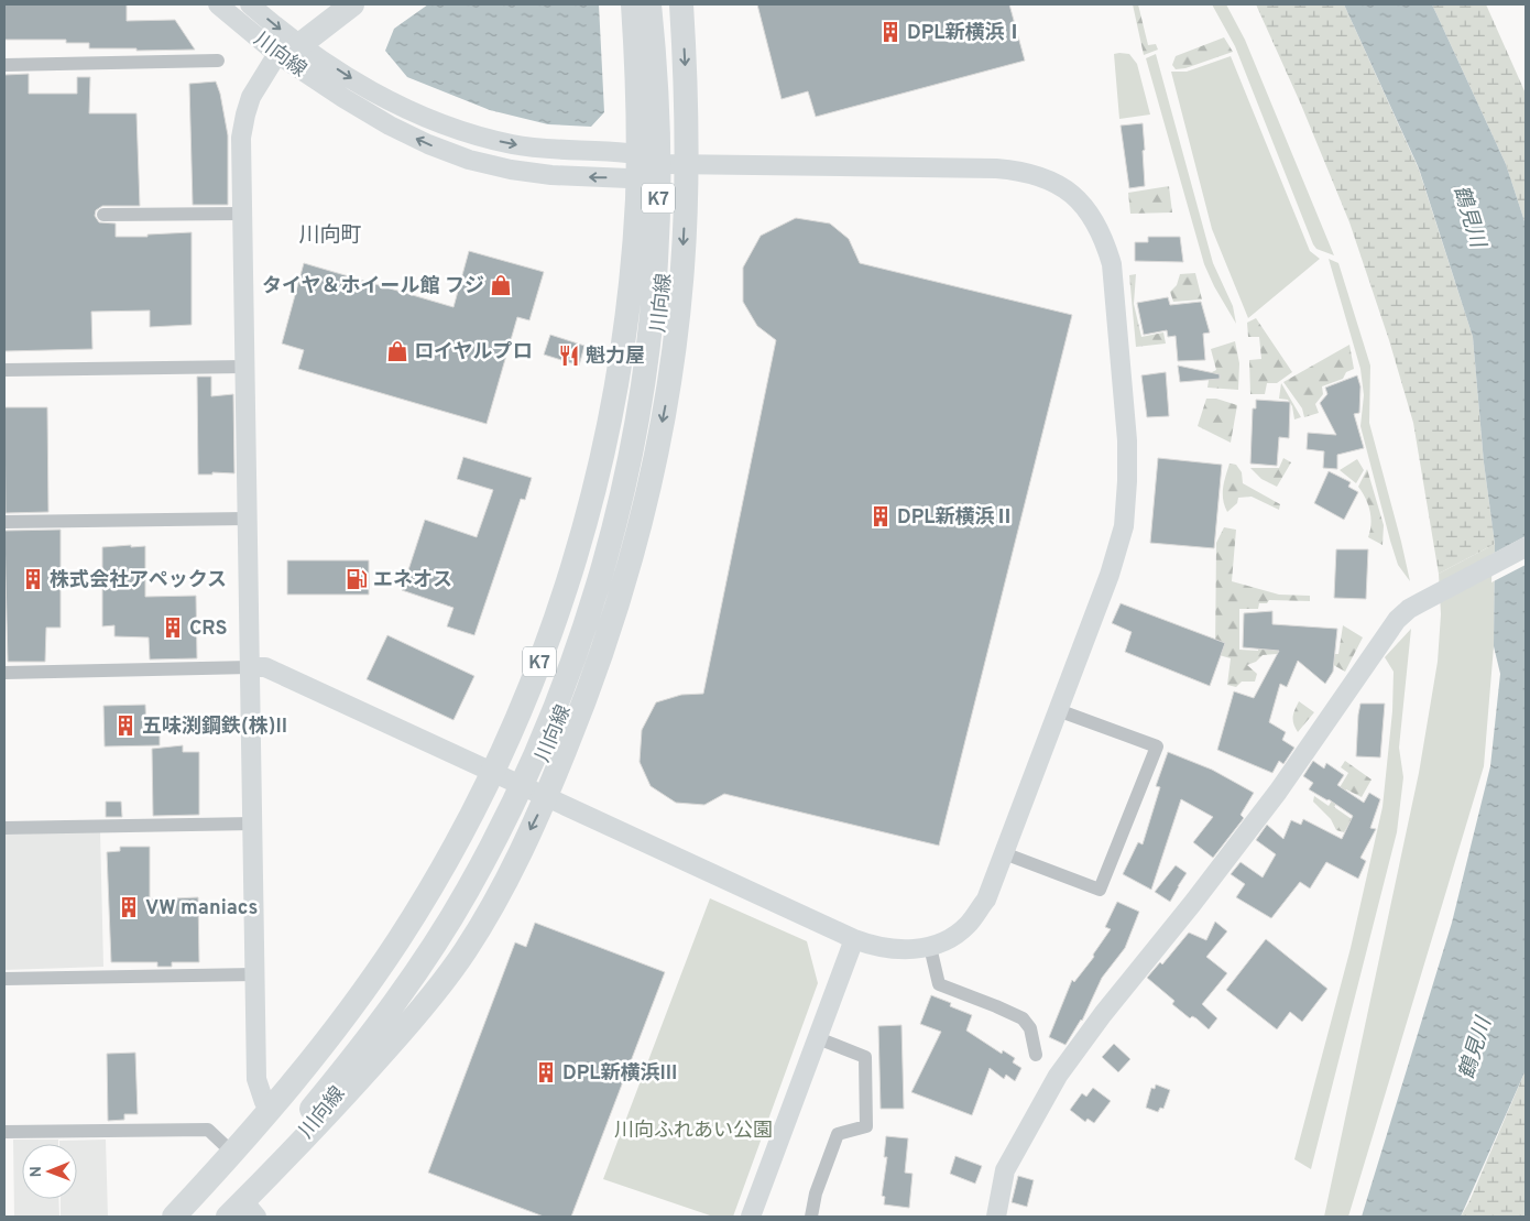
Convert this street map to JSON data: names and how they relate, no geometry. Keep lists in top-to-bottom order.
{
  "streets": {
    "highway": ["K7"],
    "street": ["川向線"]
  },
  "districts": ["川向町"],
  "water": ["鶴見川"],
  "parks": ["川向ふれあい公園"],
  "places": {
    "building": [
      "DPL新横浜Ⅰ",
      "DPL新横浜Ⅱ",
      "株式会社アペックス",
      "CRS",
      "五味渕鋼鉄(株)II",
      "VW maniacs",
      "DPL新横浜III"
    ],
    "shop": ["タイヤ＆ホイール館 フジ", "ロイヤルプロ"],
    "restaurant": ["魁力屋"],
    "fuel station": ["エネオス"]
  },
  "north": "left"
}
